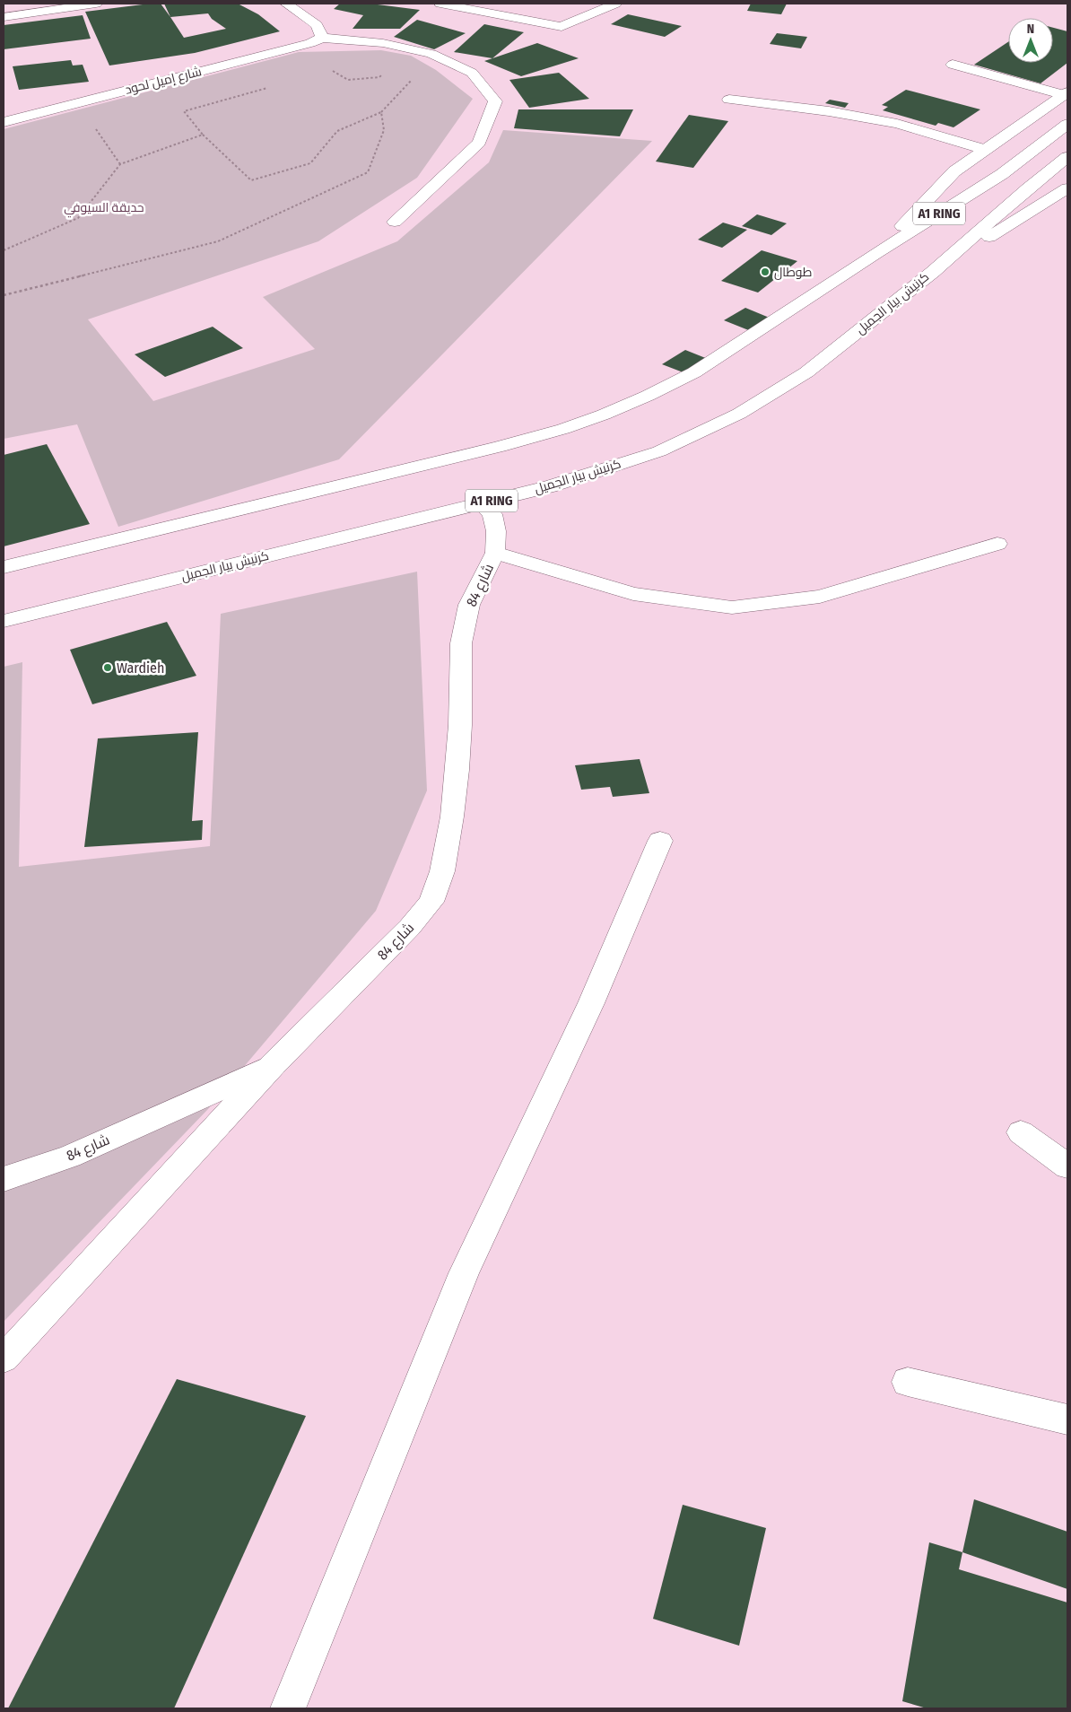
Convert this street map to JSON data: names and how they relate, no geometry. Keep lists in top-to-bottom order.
{
  "streets": {
    "main road": [
      "شارع إميل لحود",
      "A1 RING",
      "كرنيش بيار الجميل",
      "شارع 84"
    ]
  },
  "crossings": [
    ["كرنيش بيار الجميل", "شارع 84"]
  ],
  "parks": ["حديقة السيوفي"],
  "places": ["طوطال", "Wardieh"],
  "north": "top"
}
